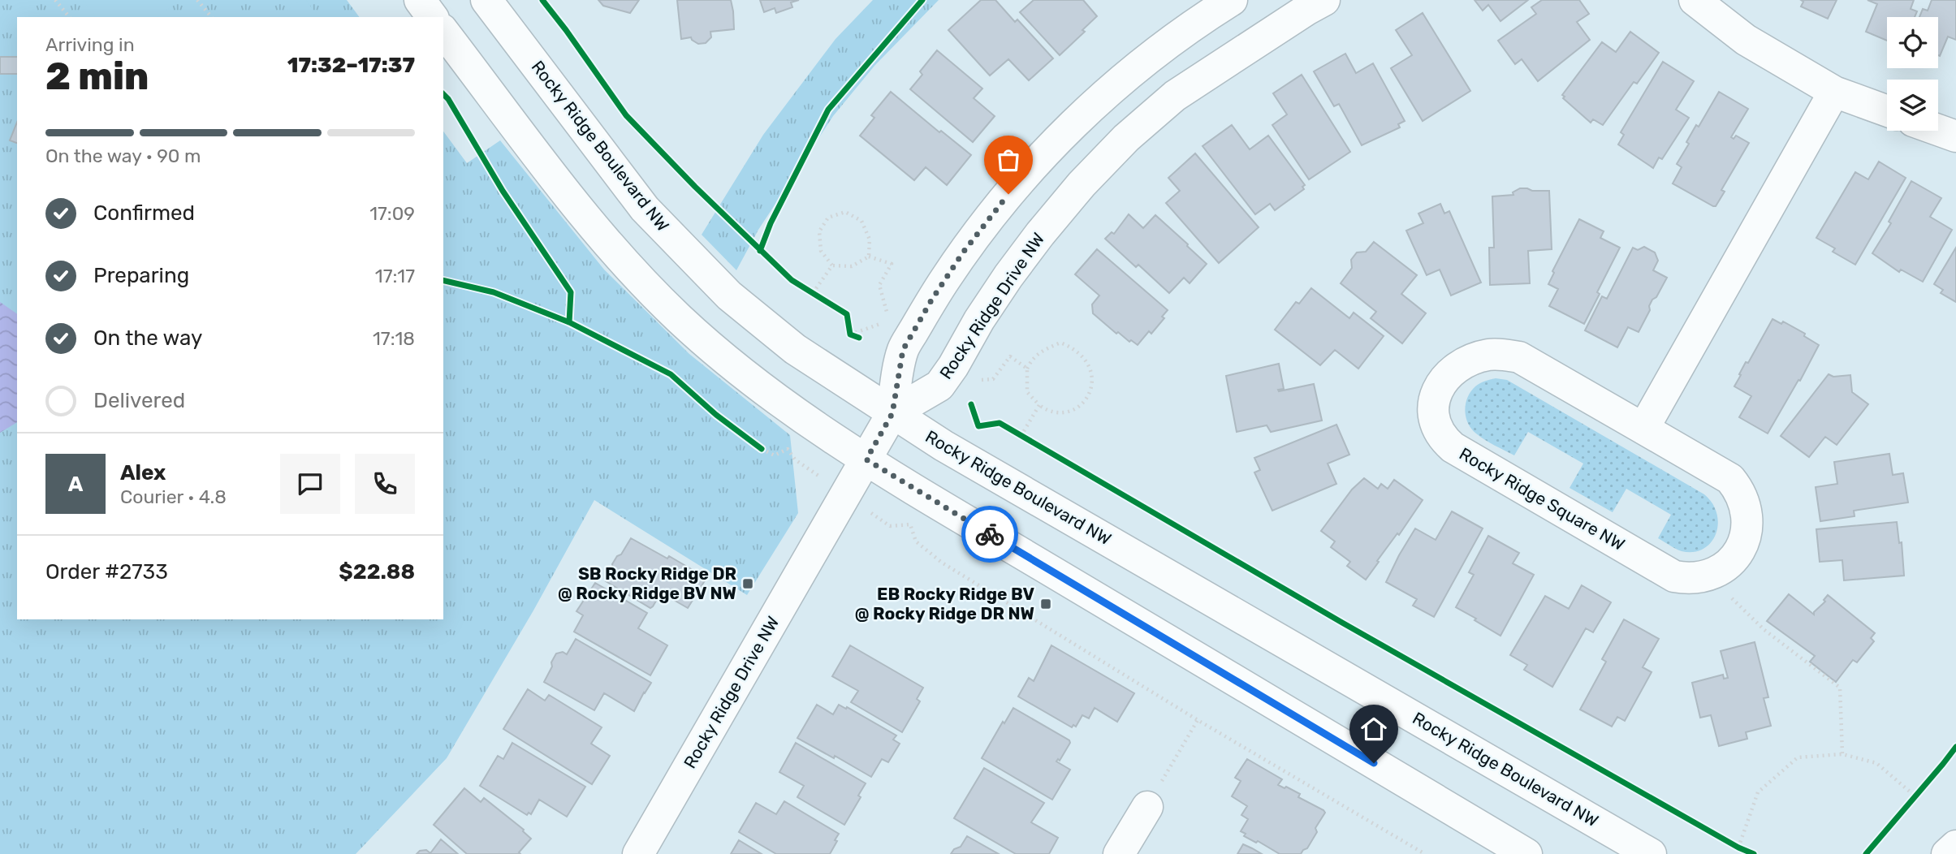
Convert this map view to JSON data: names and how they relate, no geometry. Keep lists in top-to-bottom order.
{
  "streets": {
    "street": ["Rocky Ridge Boulevard NW", "Rocky Ridge Drive NW", "Rocky Ridge Square NW"]
  },
  "crossings": [
    ["Rocky Ridge Boulevard NW", "Rocky Ridge Drive NW"]
  ],
  "places": {
    "transit": ["SB Rocky Ridge DR @ Rocky Ridge BV NW", "EB Rocky Ridge BV @ Rocky Ridge DR NW"]
  },
  "page": {
    "heading": ["2 min", "Arriving in", "17:32–17:37"],
    "panel": [
      "Alex",
      "Courier · 4.8",
      "Order #2733",
      "$22.88"
    ],
    "bar": "On the way · 90 m",
    "list": [
      ["Confirmed", "17:09"],
      ["Preparing", "17:17"],
      ["On the way", "17:18"],
      "Delivered"
    ],
    "round": "A"
  }
}
